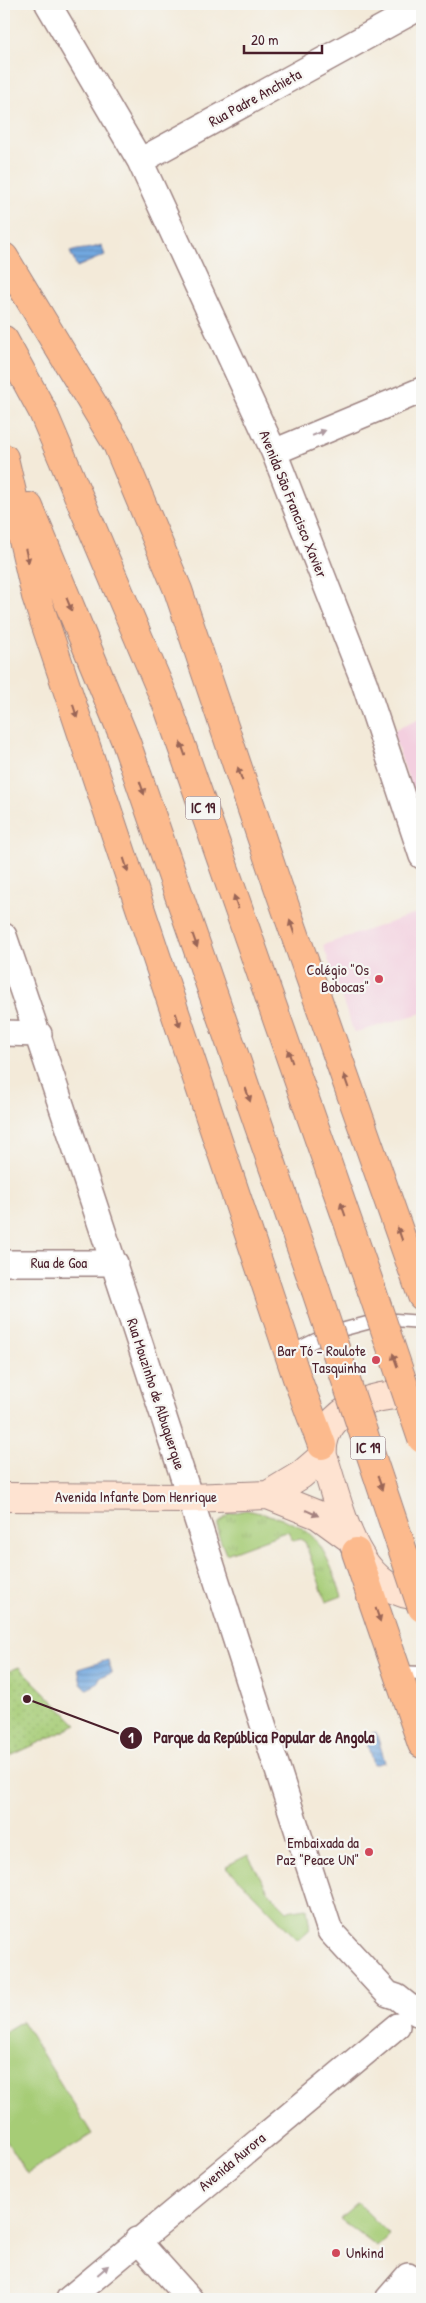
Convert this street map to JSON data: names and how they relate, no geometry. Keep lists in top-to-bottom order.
{
  "streets": {
    "highway": ["IC 19"],
    "street": [
      "Rua Padre Anchieta",
      "Avenida São Francisco Xavier",
      "Rua de Goa",
      "Rua Mouzinho de Albuquerque",
      "Avenida Infante Dom Henrique",
      "Avenida Aurora"
    ]
  },
  "crossings": [
    ["Rua Padre Anchieta", "Avenida São Francisco Xavier"],
    ["Rua de Goa", "Rua Mouzinho de Albuquerque"],
    ["Rua Mouzinho de Albuquerque", "Avenida Infante Dom Henrique"]
  ],
  "places": [
    "Colégio \"Os Bobocas\"",
    "Bar Tó - Roulote Tasquinha",
    "Parque da República Popular de Angola",
    "Embaixada da Paz \"Peace UN\"",
    "Unkind"
  ],
  "scale_bar": "20 m"
}
